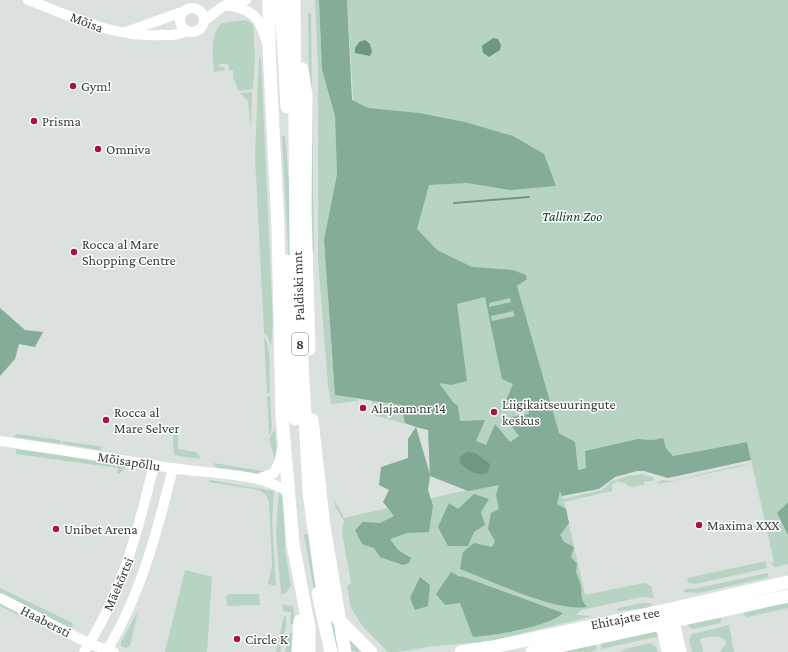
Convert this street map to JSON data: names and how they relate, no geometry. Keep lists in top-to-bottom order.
{
  "streets": {
    "main road": ["Paldiski mnt", "8", "Ehitajate tee"],
    "street": [
      "Mõisa",
      "Mõisapõllu",
      "Mäekõrtsi",
      "Haabersti"
    ]
  },
  "crossings": [
    ["Paldiski mnt", "Mõisapõllu"],
    ["Mõisapõllu", "Mäekõrtsi"],
    ["Mäekõrtsi", "Haabersti"]
  ],
  "parks": ["Tallinn Zoo"],
  "places": [
    "Gym!",
    "Prisma",
    "Omniva",
    "Rocca al Mare Shopping Centre",
    "Alajaam nr 14",
    "Liigikaitseuuringute keskus",
    "Rocca al Mare Selver",
    "Maxima XXX",
    "Unibet Arena",
    "Circle K"
  ]
}
